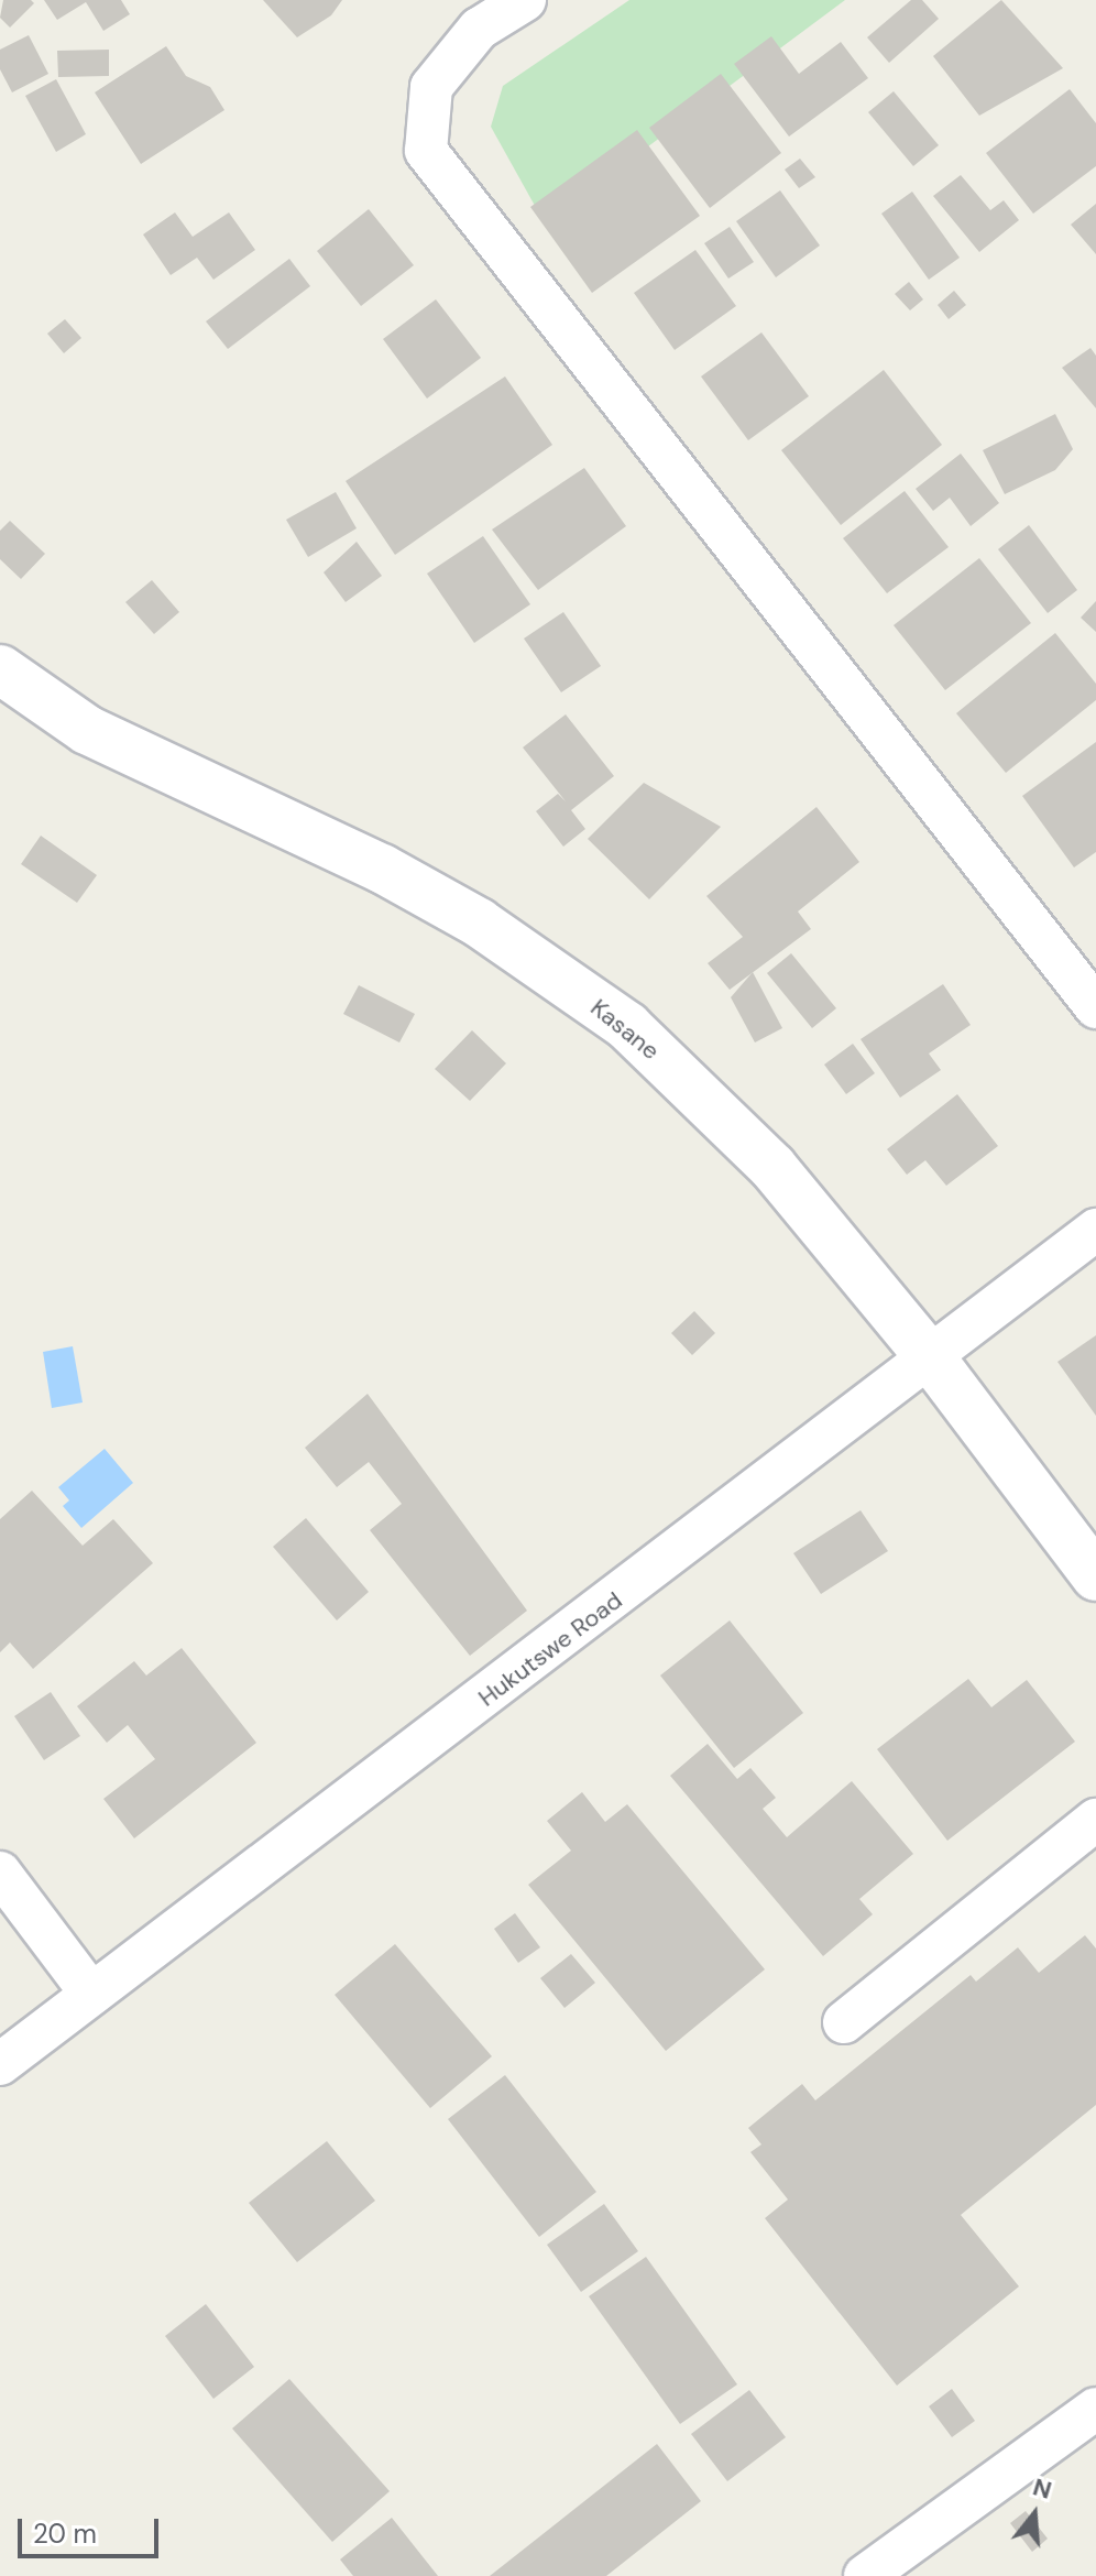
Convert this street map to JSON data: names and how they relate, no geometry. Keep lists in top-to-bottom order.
{
  "streets": {
    "street": ["Kasane", "Hukutswe Road"]
  },
  "crossings": [
    ["Kasane", "Hukutswe Road"]
  ],
  "scale_bar": "20 m",
  "north": "top"
}
